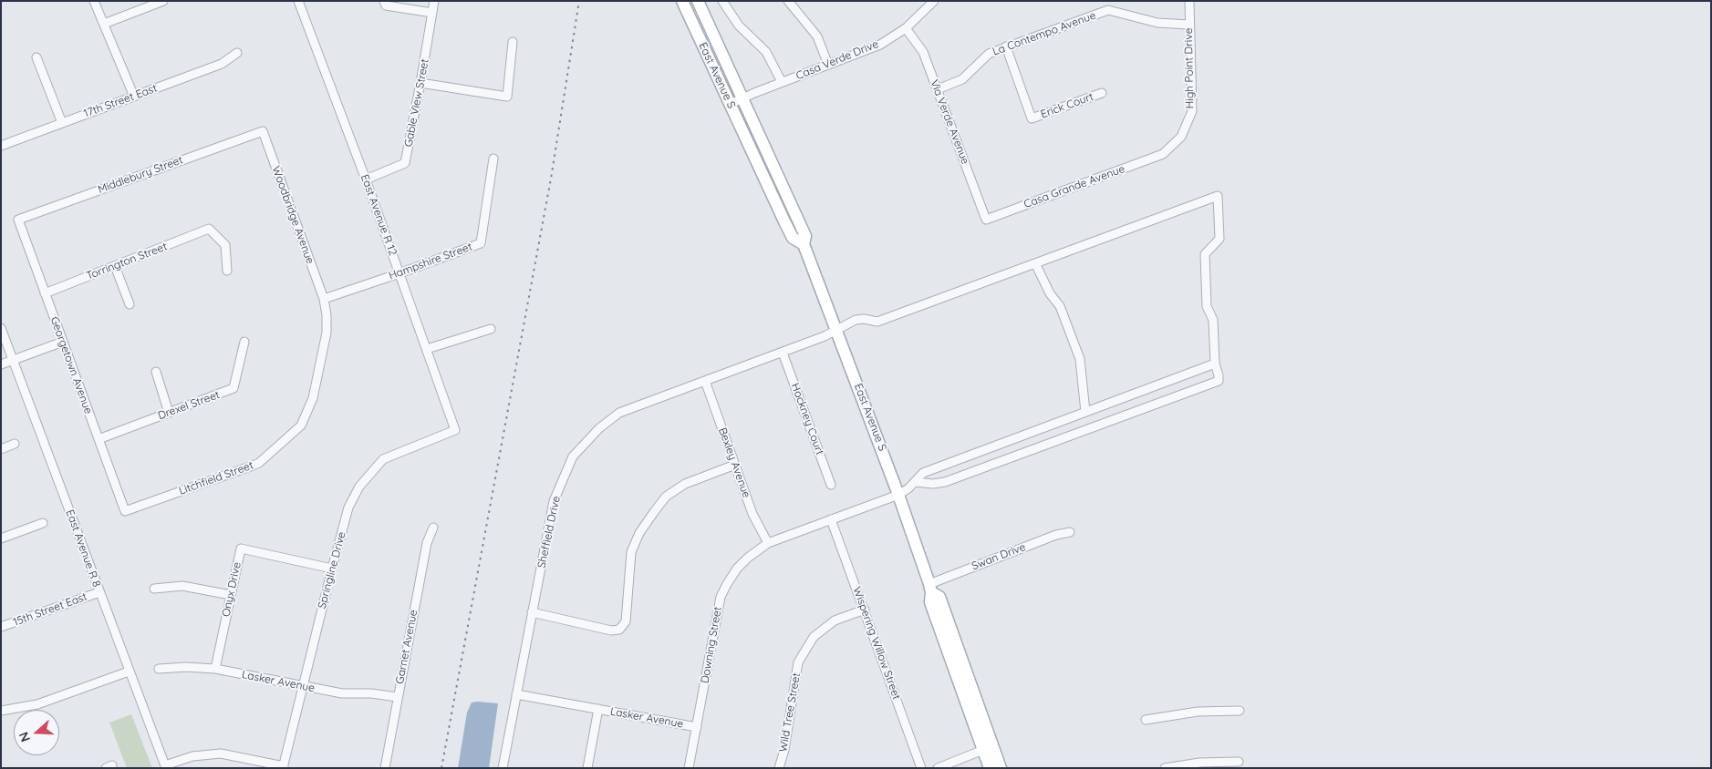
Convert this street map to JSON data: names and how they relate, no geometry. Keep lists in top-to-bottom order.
{
  "streets": {
    "main road": ["East Avenue S"],
    "street": [
      "La Contempo Avenue",
      "Casa Verde Drive",
      "High Point Drive",
      "17th Street East",
      "Gable View Street",
      "Erick Court",
      "Via Verde Avenue",
      "Middlebury Street",
      "Casa Grande Avenue",
      "Woodbridge Avenue",
      "East Avenue R 12",
      "Torrington Street",
      "Hampshire Street",
      "Georgetown Avenue",
      "Drexel Street",
      "Hockney Court",
      "Bexley Avenue",
      "Litchfield Street",
      "Sheffield Drive",
      "East Avenue R 8",
      "Swan Drive",
      "Springline Drive",
      "Onyx Drive",
      "15th Street East",
      "Wispering Willow Street",
      "Downing Street",
      "Garnet Avenue",
      "Lasker Avenue",
      "Wild Tree Street"
    ]
  },
  "crossings": [
    ["La Contempo Avenue", "High Point Drive"],
    ["La Contempo Avenue", "Erick Court"],
    ["La Contempo Avenue", "Via Verde Avenue"],
    ["Casa Verde Drive", "East Avenue S"],
    ["Casa Verde Drive", "Via Verde Avenue"],
    ["High Point Drive", "Casa Grande Avenue"],
    ["East Avenue S", "Sheffield Drive"],
    ["East Avenue S", "Swan Drive"],
    ["East Avenue S", "Downing Street"],
    ["Gable View Street", "East Avenue R 12"],
    ["Via Verde Avenue", "Casa Grande Avenue"],
    ["Middlebury Street", "Woodbridge Avenue"],
    ["Middlebury Street", "Georgetown Avenue"],
    ["Woodbridge Avenue", "Hampshire Street"],
    ["Woodbridge Avenue", "Litchfield Street"],
    ["East Avenue R 12", "Hampshire Street"],
    ["East Avenue R 12", "Springline Drive"],
    ["Torrington Street", "Georgetown Avenue"],
    ["Hampshire Street", "Litchfield Street"],
    ["Georgetown Avenue", "Drexel Street"],
    ["Georgetown Avenue", "Litchfield Street"],
    ["Hockney Court", "Sheffield Drive"],
    ["Bexley Avenue", "Sheffield Drive"],
    ["Bexley Avenue", "Downing Street"],
    ["Sheffield Drive", "Downing Street"],
    ["Sheffield Drive", "Lasker Avenue"],
    ["East Avenue R 8", "15th Street East"],
    ["Springline Drive", "Onyx Drive"],
    ["Springline Drive", "Lasker Avenue"],
    ["Onyx Drive", "Lasker Avenue"],
    ["Wispering Willow Street", "Downing Street"],
    ["Wispering Willow Street", "Wild Tree Street"],
    ["Downing Street", "Lasker Avenue"],
    ["Garnet Avenue", "Lasker Avenue"]
  ],
  "north": "left"
}
